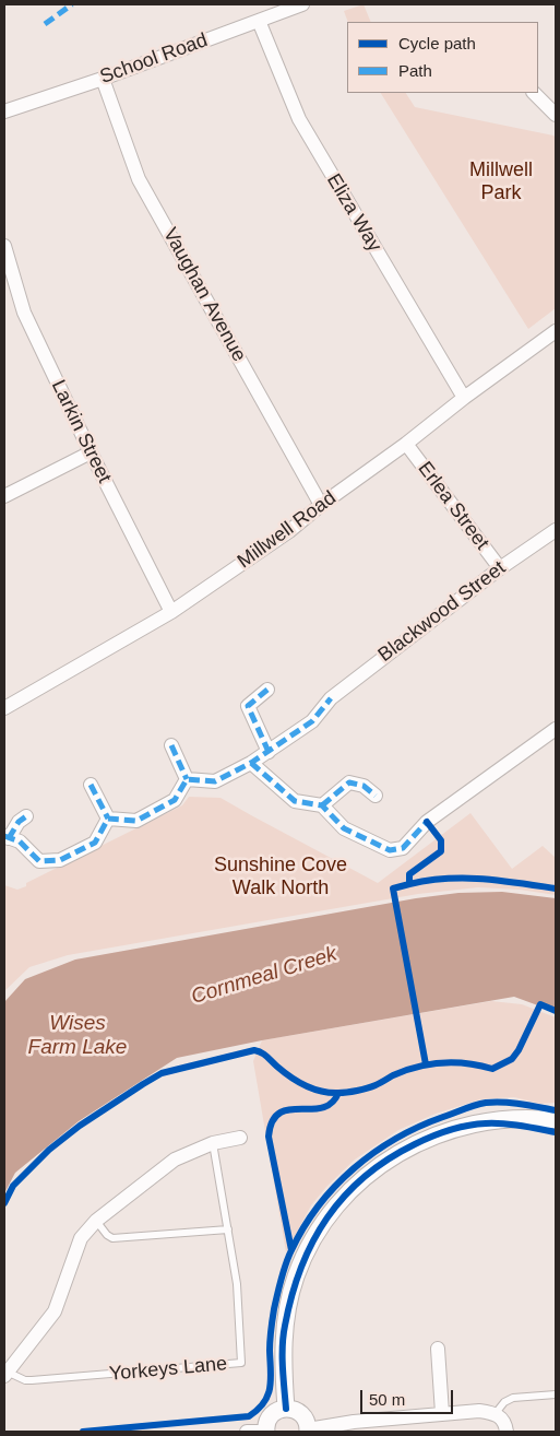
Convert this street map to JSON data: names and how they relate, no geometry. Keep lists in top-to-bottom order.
{
  "streets": {
    "street": [
      "School Road",
      "Eliza Way",
      "Vaughan Avenue",
      "Larkin Street",
      "Erlea Street",
      "Millwell Road",
      "Blackwood Street"
    ],
    "lane": ["Yorkeys Lane"]
  },
  "crossings": [
    ["School Road", "Eliza Way"],
    ["School Road", "Vaughan Avenue"],
    ["Eliza Way", "Millwell Road"],
    ["Vaughan Avenue", "Millwell Road"],
    ["Larkin Street", "Millwell Road"],
    ["Erlea Street", "Millwell Road"],
    ["Erlea Street", "Blackwood Street"]
  ],
  "water": ["Cornmeal Creek", "Wises Farm Lake"],
  "parks": ["Millwell Park", "Sunshine Cove Walk North"],
  "legend": ["Cycle path", "Path"],
  "scale_bar": "50 m"
}
